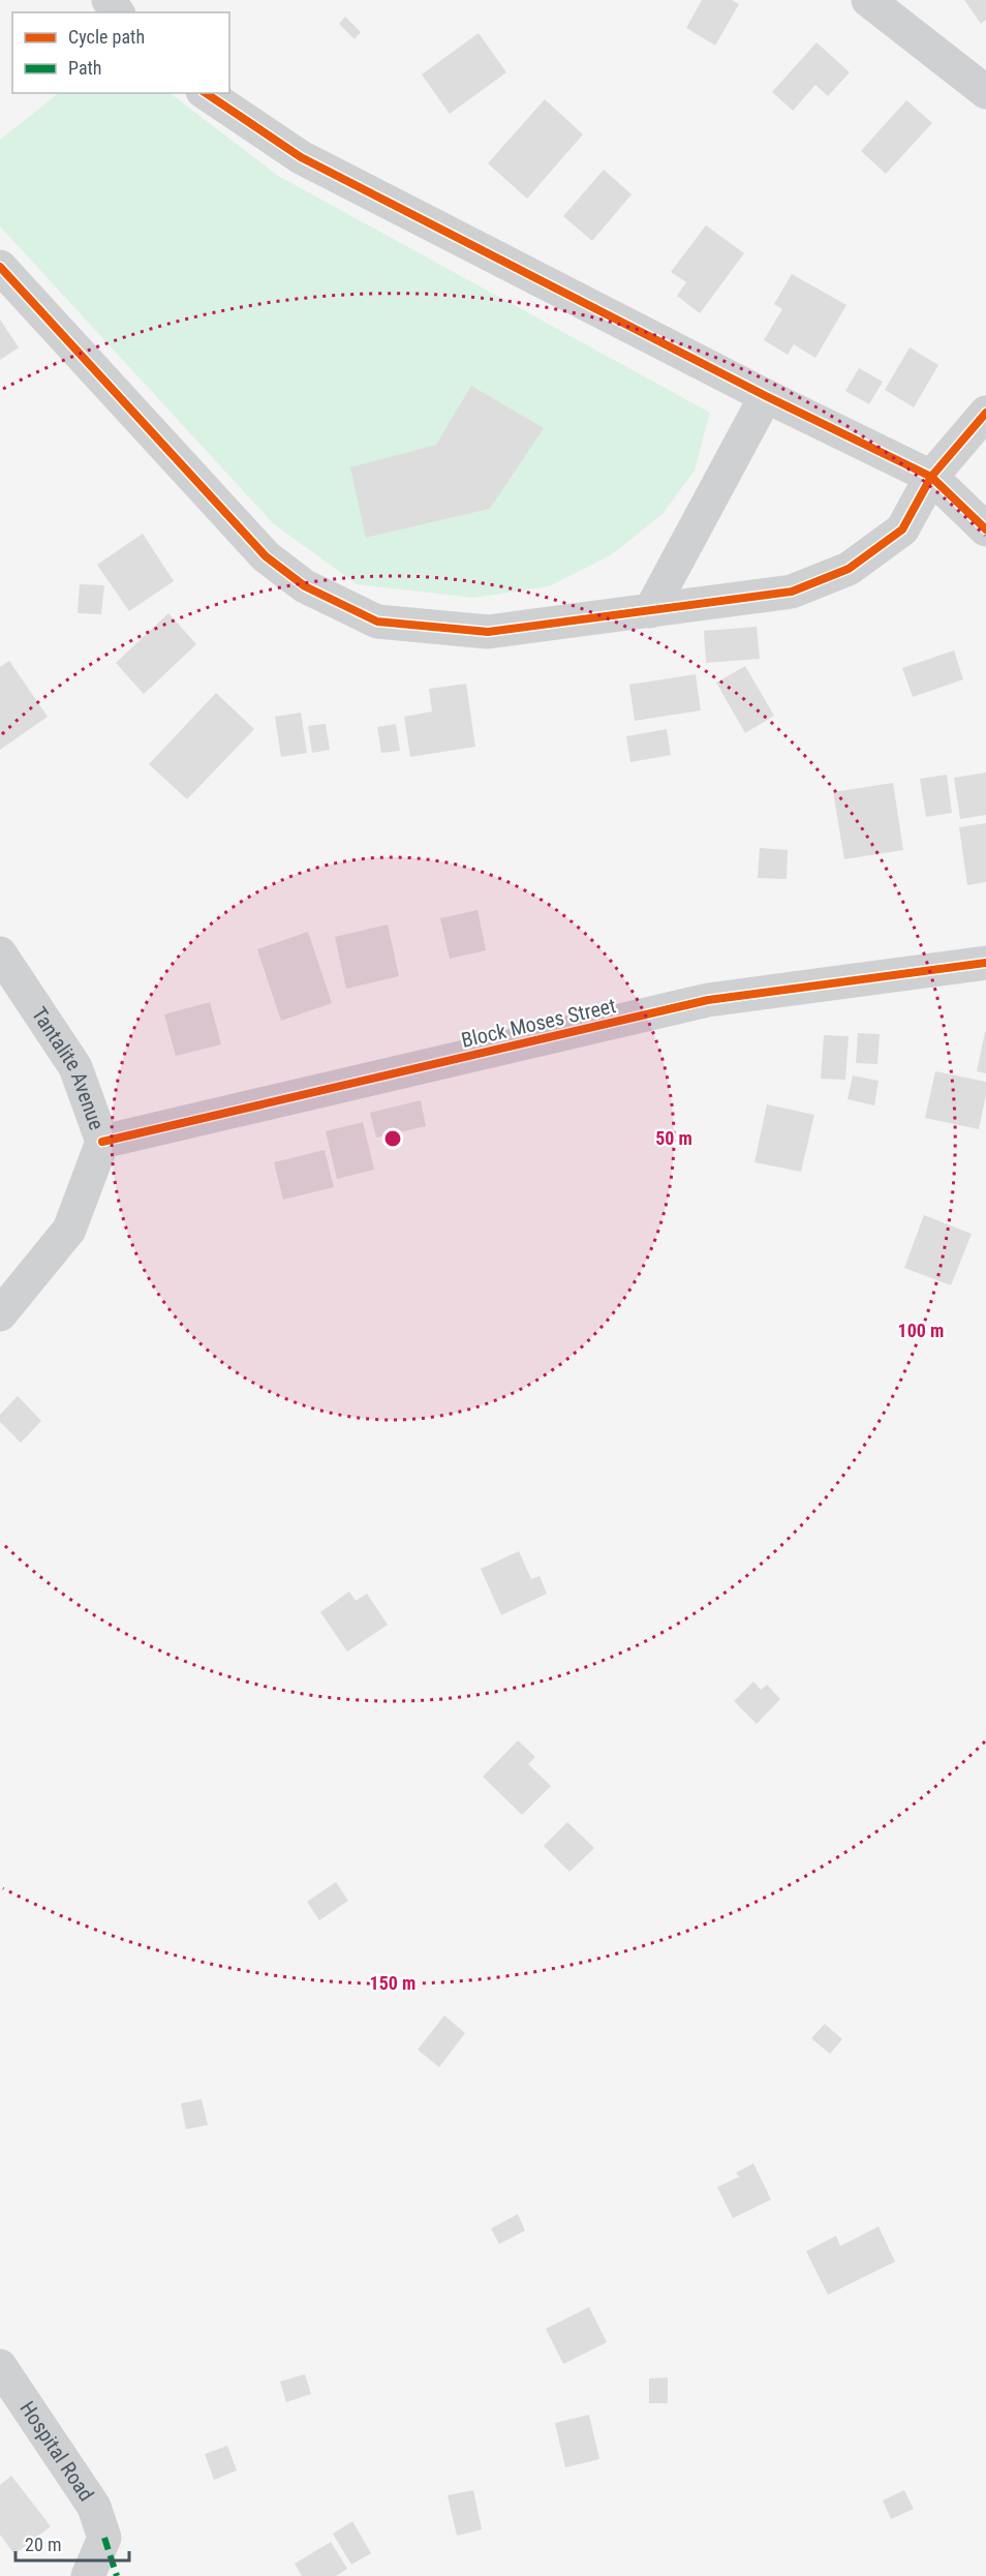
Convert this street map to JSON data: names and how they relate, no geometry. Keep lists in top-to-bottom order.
{
  "streets": {
    "street": ["Block Moses Street", "Tantalite Avenue", "Hospital Road"]
  },
  "crossings": [
    ["Block Moses Street", "Tantalite Avenue"]
  ],
  "legend": ["Cycle path", "Path"],
  "scale_bar": "20 m",
  "rings": ["50 m", "100 m", "150 m"]
}
